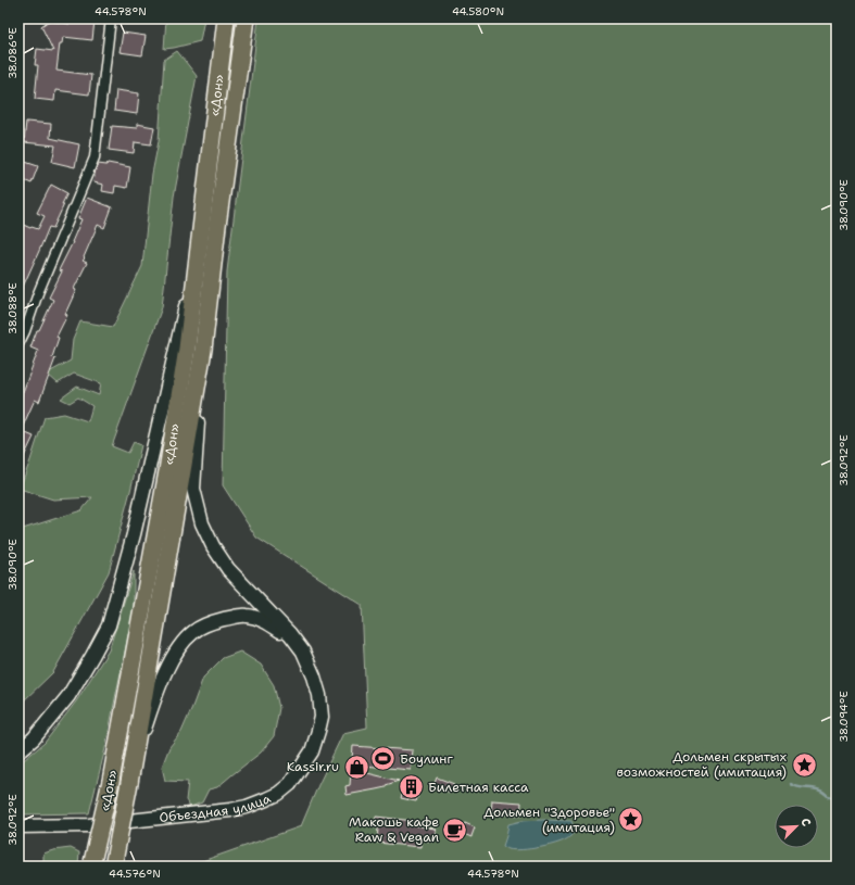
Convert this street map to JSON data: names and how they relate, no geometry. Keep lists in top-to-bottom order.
{
  "streets": {
    "highway": ["«Дон»"],
    "main road": ["Объездная улица"]
  },
  "places": {
    "sports": ["Боулинг"],
    "place": ["Дольмен скрытых возможностей (имитация)", "Дольмен \"Здоровье\" (имитация)"],
    "shop": ["Kassir.ru"],
    "building": ["Билетная касса"],
    "cafe": ["Макошь кафе Raw & Vegan"]
  },
  "north": "top right",
  "coordinates": [
    "44.578°N",
    "44.580°N",
    "38.086°E",
    "38.090°E",
    "38.088°E",
    "38.092°E",
    "38.094°E",
    "44.576°N"
  ]
}
